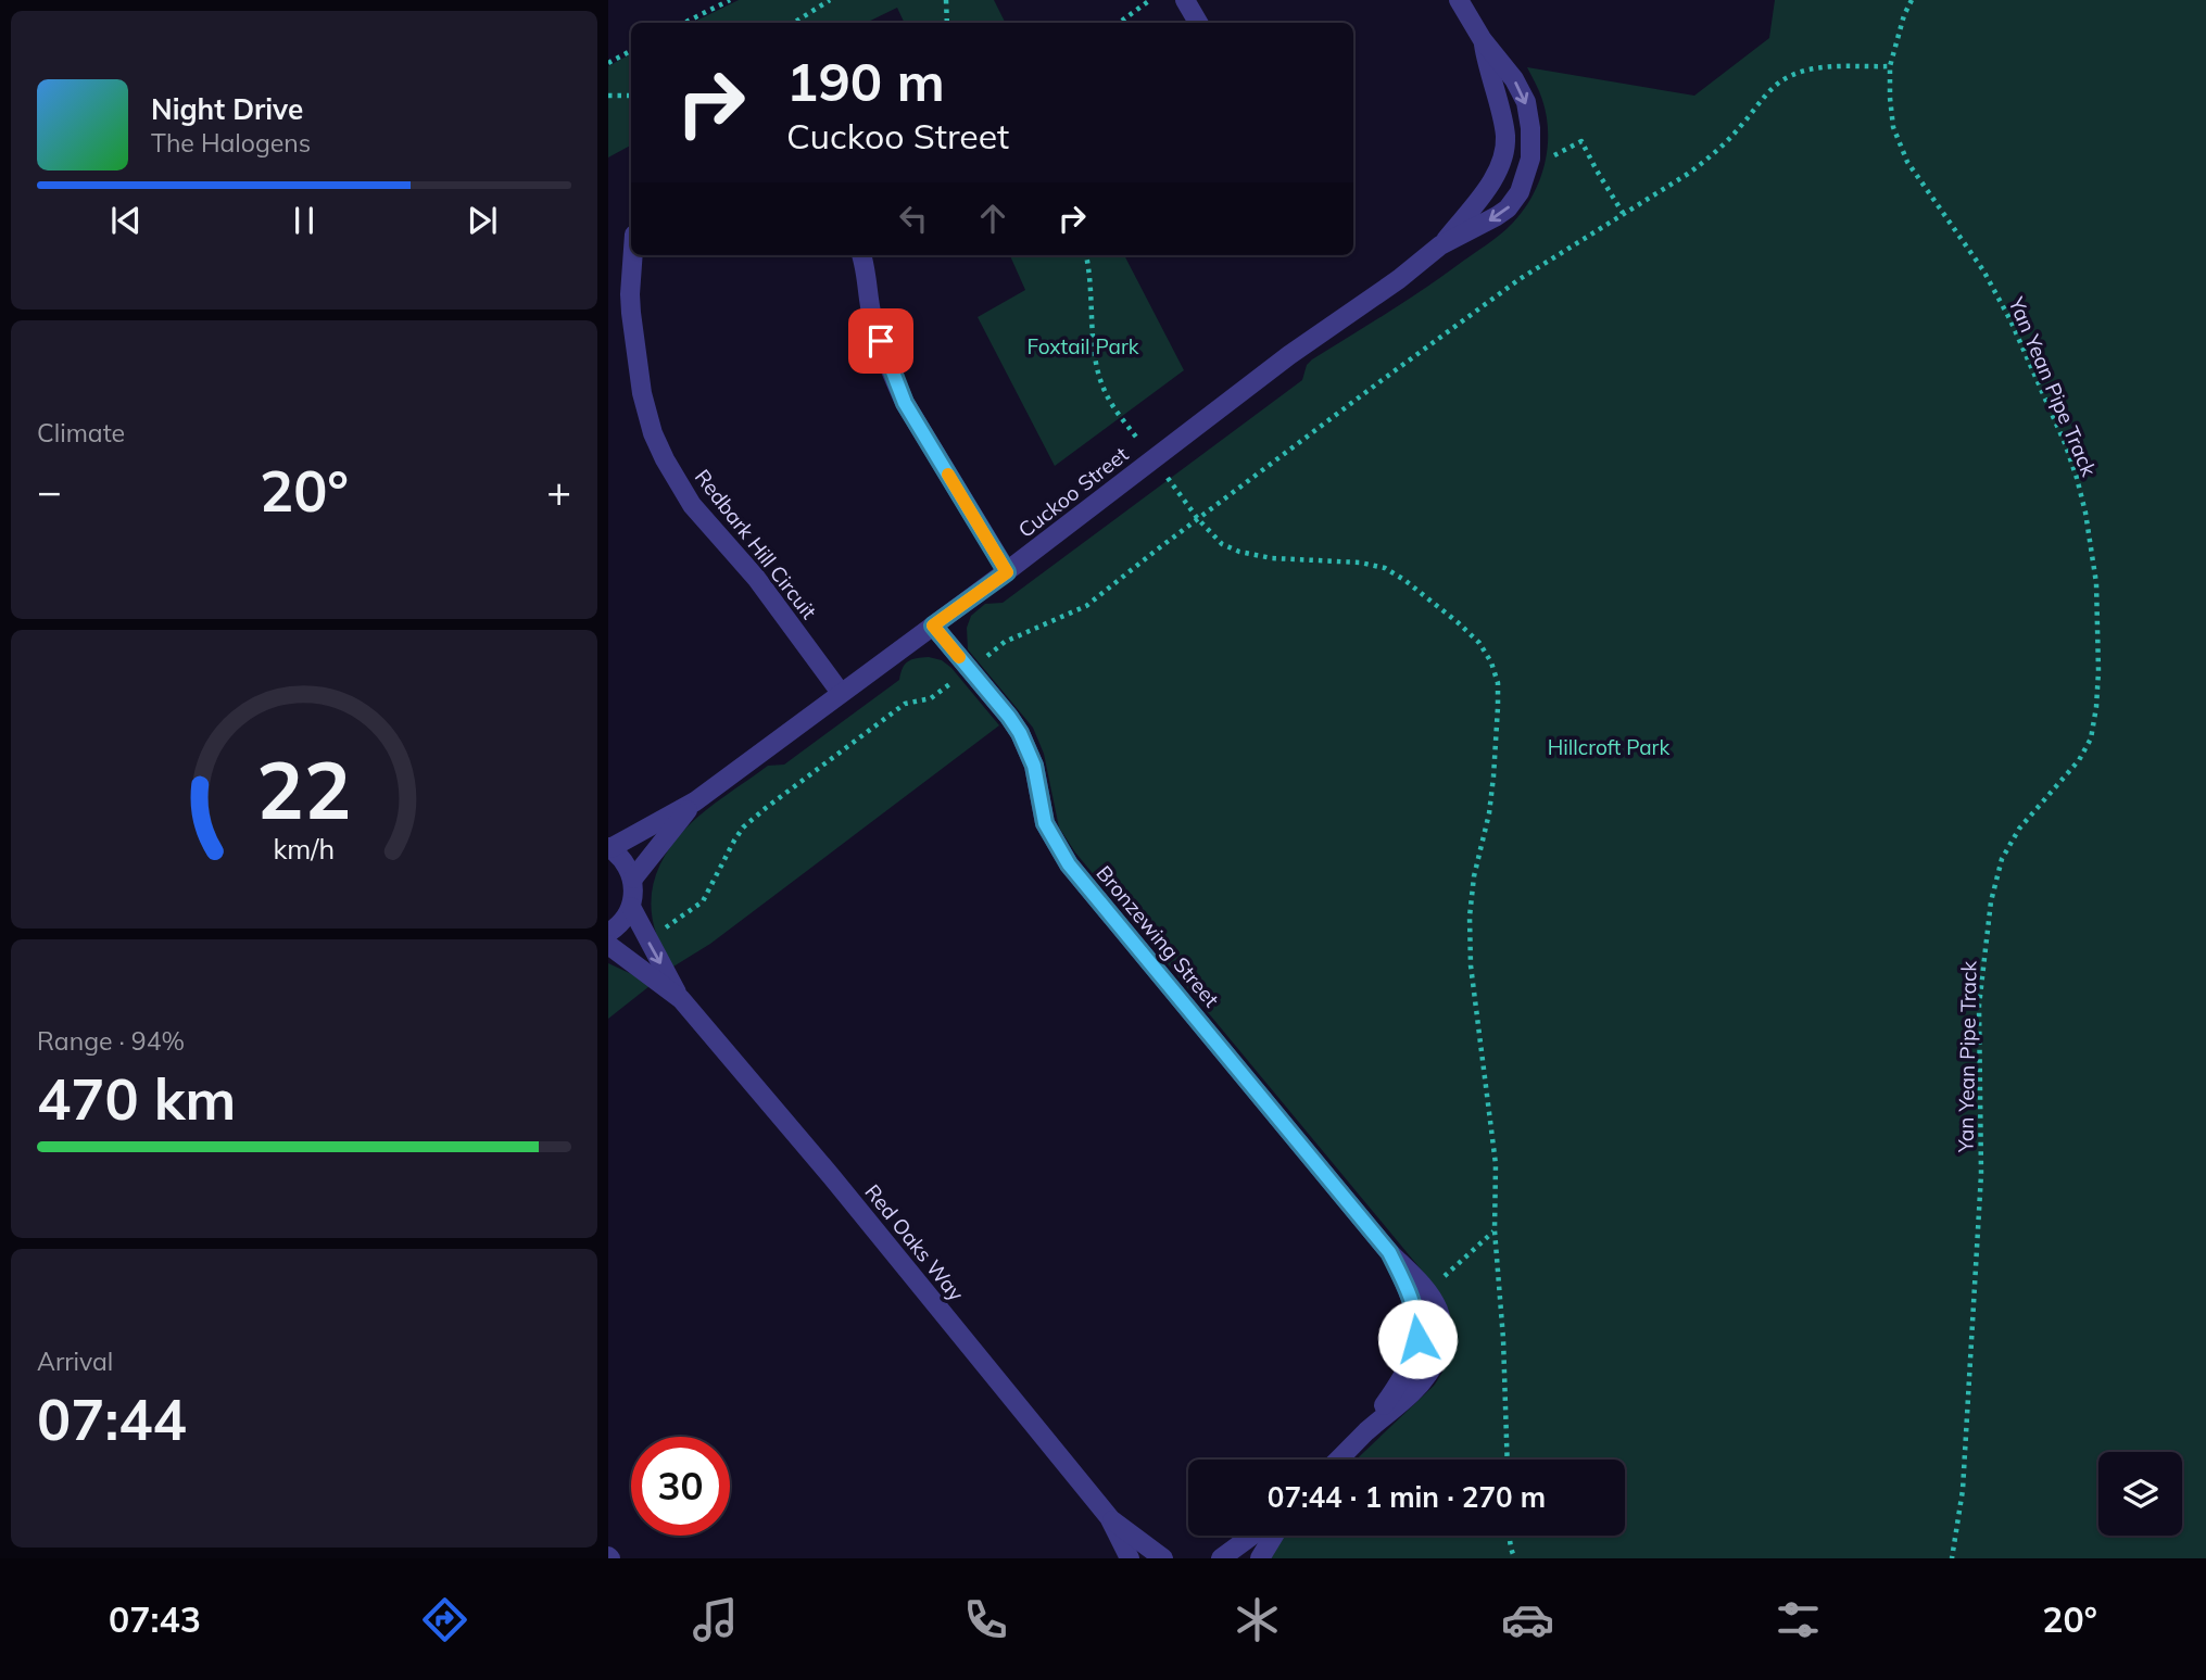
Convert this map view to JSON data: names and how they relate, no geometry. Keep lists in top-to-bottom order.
{
  "streets": {
    "street": [
      "Cuckoo Street",
      "Redbark Hill Circuit",
      "Bronzewing Street",
      "Red Oaks Way"
    ],
    "path": ["Yan Yean Pipe Track"]
  },
  "crossings": [
    ["Cuckoo Street", "Redbark Hill Circuit"],
    ["Cuckoo Street", "Bronzewing Street"]
  ],
  "parks": ["Foxtail Park", "Hillcroft Park"],
  "page": {
    "turn": ["190 m", "Cuckoo Street"],
    "song": ["Night Drive", "The Halogens"],
    "tile": [
      "Climate",
      ["Range · 94%", "470 km"],
      ["Arrival", "07:44"]
    ],
    "heat": ["−", "20°", "+"],
    "limit": "30",
    "trip": "07:44 · 1 min · 270 m",
    "tabs": ["07:43", "20°"],
    "gauge": ["22", "km/h"]
  }
}
